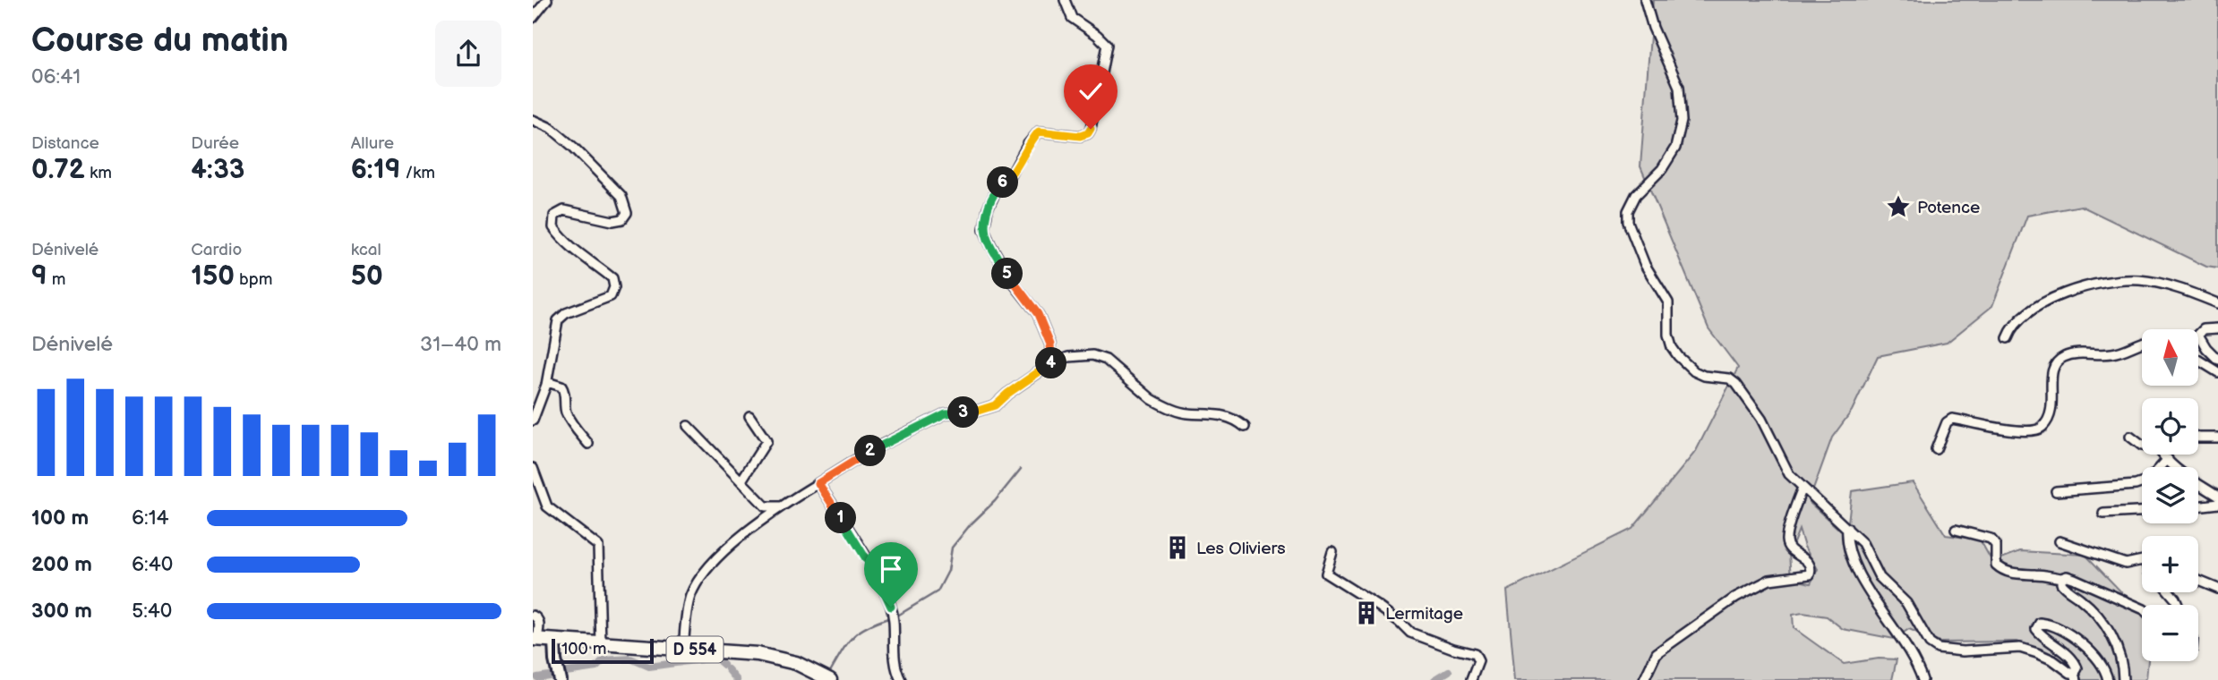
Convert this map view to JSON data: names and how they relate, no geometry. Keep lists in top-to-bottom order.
{
  "streets": {
    "main road": ["D 554"]
  },
  "places": {
    "place": ["Potence"],
    "building": ["Les Oliviers", "Lermitage"]
  },
  "scale_bar": "100 m",
  "north": "top",
  "page": {
    "heading": ["Course du matin", "06:41"],
    "stats": [
      ["Distance", "0.72 km"],
      ["Durée", "4:33"],
      ["Allure", "6:19 /km"],
      ["Dénivelé", "9 m"],
      ["Cardio", "150 bpm"],
      ["kcal", "50"]
    ],
    "pins": [
      "6",
      "5",
      "4",
      "3",
      "2",
      "1"
    ],
    "chart": ["Dénivelé", "31–40 m"],
    "map_buttons": ["+", "−"],
    "list": [
      {
        "name": "100 m",
        "note": "6:14"
      },
      {
        "name": "200 m",
        "note": "6:40"
      },
      {
        "name": "300 m",
        "note": "5:40"
      }
    ],
    "scale": "100 m"
  }
}
